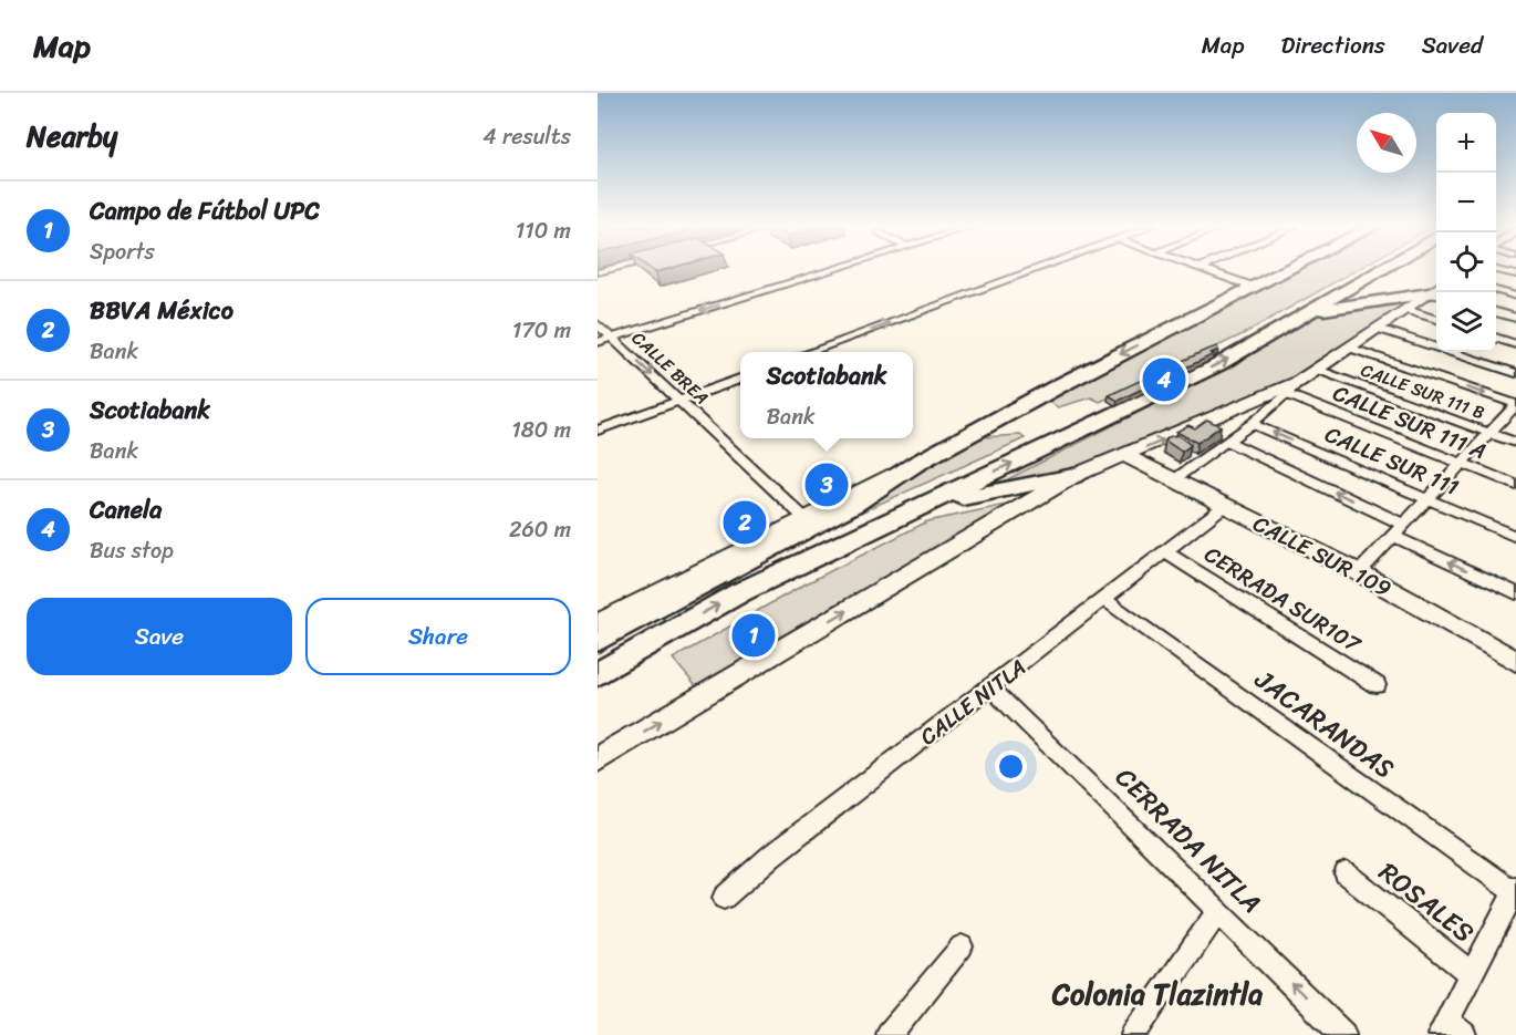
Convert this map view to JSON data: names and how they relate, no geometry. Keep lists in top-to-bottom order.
{
  "streets": {
    "street": [
      "CALLE BREA",
      "CALLE SUR 111 B",
      "CALLE SUR 111 A",
      "CALLE SUR 111",
      "CALLE SUR 109",
      "CERRADA SUR107",
      "CALLE NITLA",
      "JACARANDAS",
      "CERRADA NITLA",
      "ROSALES"
    ]
  },
  "crossings": [
    ["CALLE SUR 109", "CALLE NITLA"],
    ["CERRADA SUR107", "CALLE NITLA"],
    ["CALLE NITLA", "JACARANDAS"],
    ["CALLE NITLA", "CERRADA NITLA"]
  ],
  "one_way": ["CERRADA NITLA"],
  "districts": ["Colonia Tlazintla"],
  "north": "top left",
  "page": {
    "header": "Map",
    "nav": ["Map", "Directions", "Saved"],
    "heading": ["Nearby", "4 results"],
    "map_buttons": ["+", "−"],
    "list": [
      {
        "mark": "1",
        "name": "Campo de Fútbol UPC",
        "note": "Sports",
        "value": "110 m"
      },
      {
        "mark": "2",
        "name": "BBVA México",
        "note": "Bank",
        "value": "170 m"
      },
      {
        "mark": "3",
        "name": "Scotiabank",
        "note": "Bank",
        "value": "180 m"
      },
      {
        "mark": "4",
        "name": "Canela",
        "note": "Bus stop",
        "value": "260 m"
      }
    ],
    "popup": ["Scotiabank", "Bank"],
    "pins": [
      "4",
      "3",
      "2",
      "1"
    ],
    "buttons": ["Save", "Share"]
  }
}
